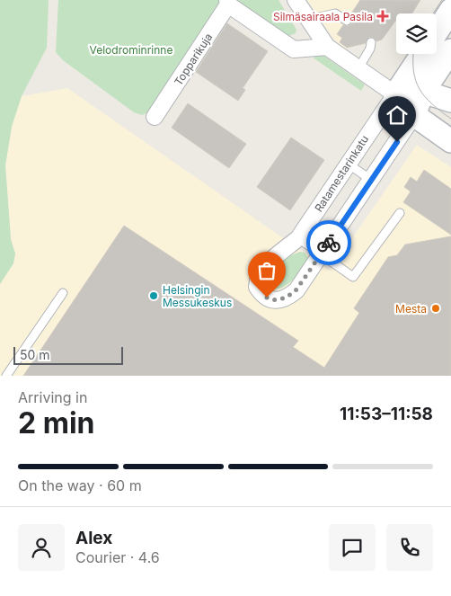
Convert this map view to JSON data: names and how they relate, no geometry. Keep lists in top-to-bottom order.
{
  "streets": {
    "street": ["Topparikuja", "Ratamestarinkatu"]
  },
  "parks": ["Velodrominrinne"],
  "places": {
    "health": ["Silmäsairaala Pasila"],
    "other": ["Helsingin Messukeskus", "Mesta"]
  },
  "scale_bar": "50 m",
  "page": {
    "scale": "50 m",
    "heading": ["2 min", "Arriving in", "11:53–11:58"],
    "panel": ["Alex", "Courier · 4.6"],
    "bar": "On the way · 60 m"
  }
}
